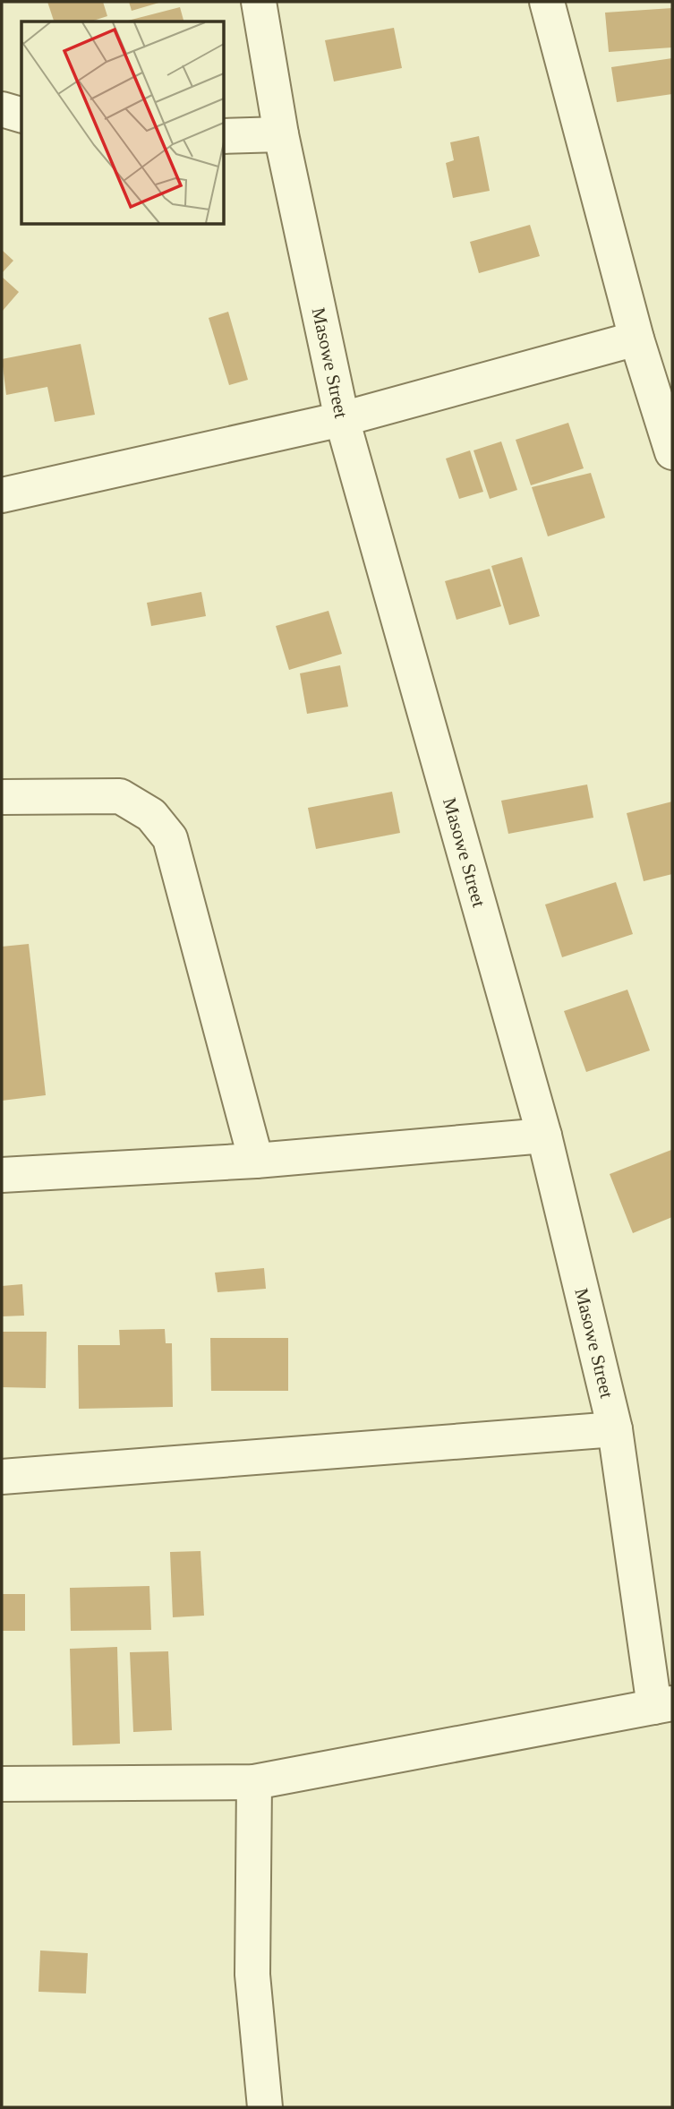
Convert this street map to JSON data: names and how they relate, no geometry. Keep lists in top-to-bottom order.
{
  "streets": {
    "street": ["Masowe Street"]
  }
}
